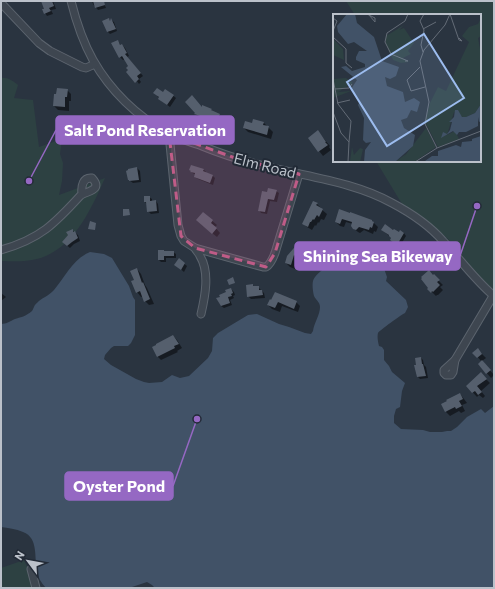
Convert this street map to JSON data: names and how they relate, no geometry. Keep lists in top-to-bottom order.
{
  "streets": {
    "street": ["Elm Road"]
  },
  "places": ["Salt Pond Reservation", "Shining Sea Bikeway", "Oyster Pond"],
  "north": "top left"
}
